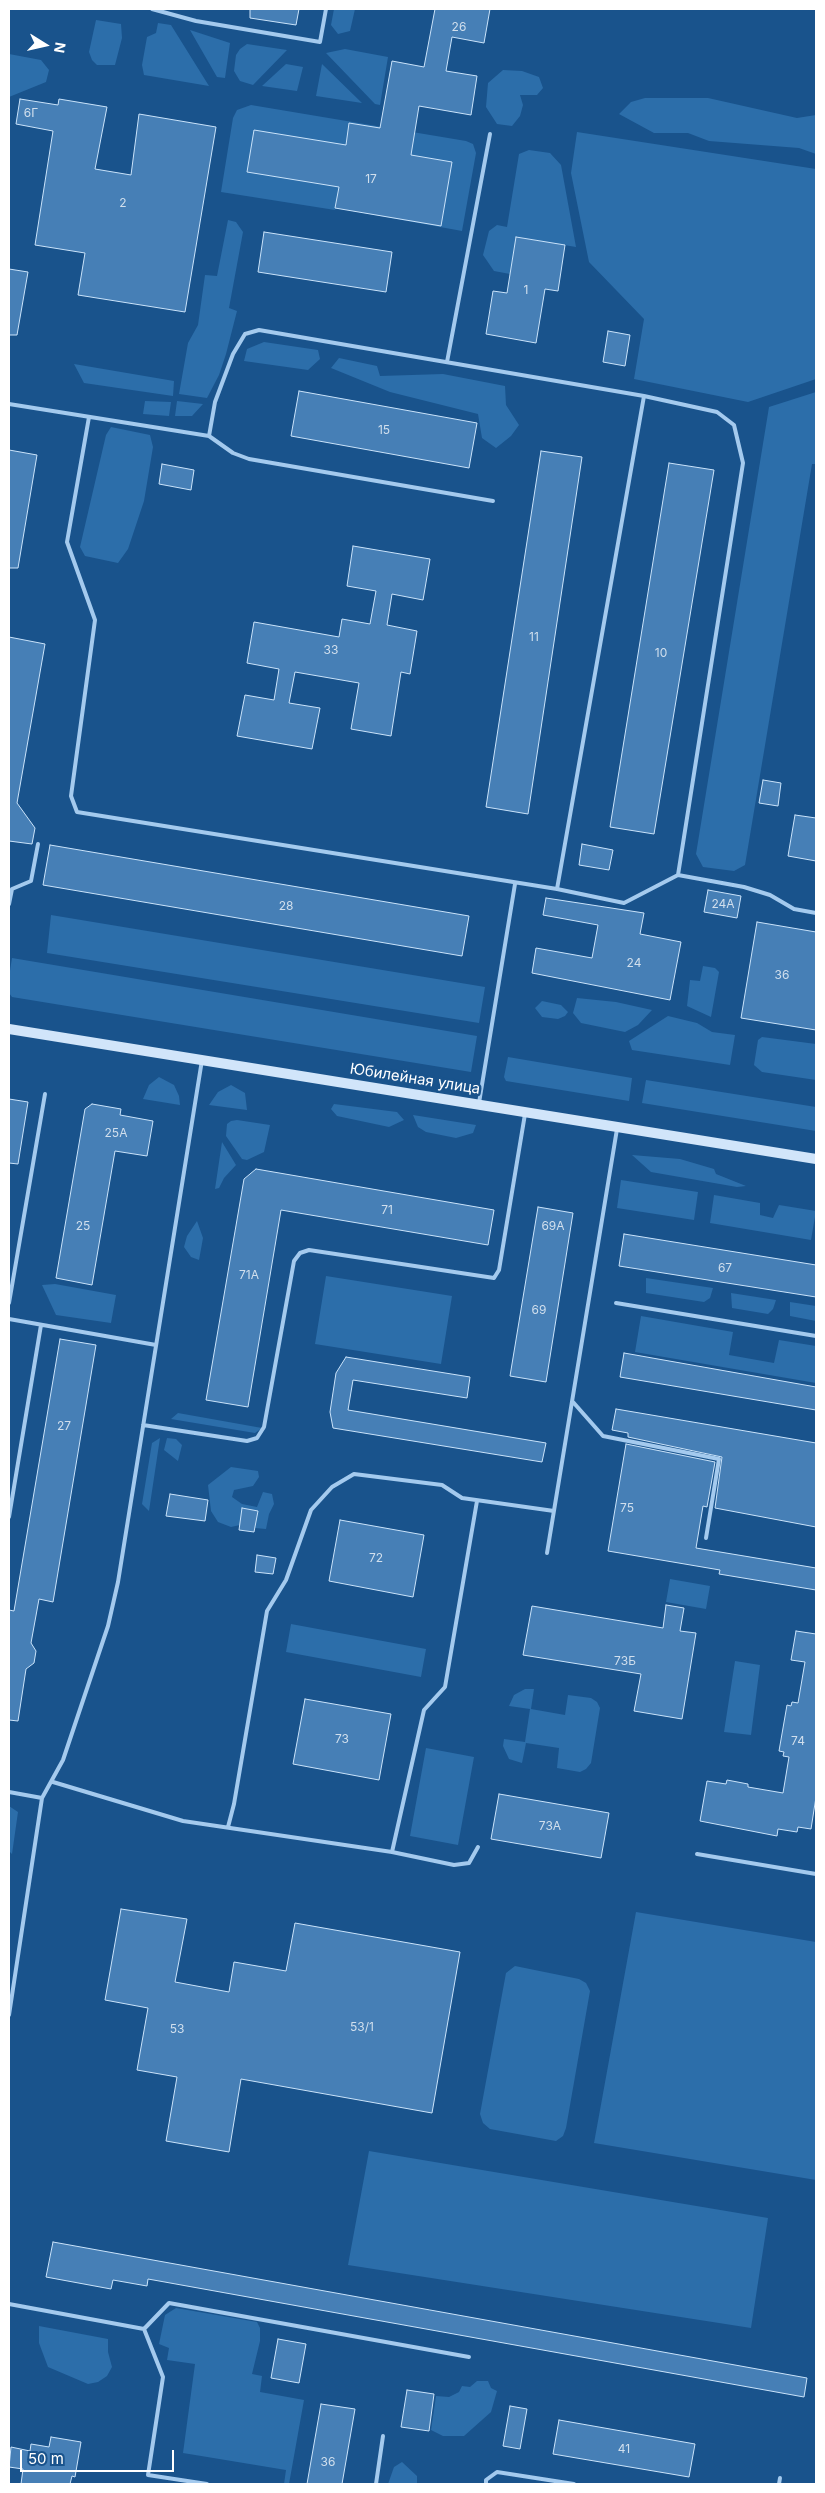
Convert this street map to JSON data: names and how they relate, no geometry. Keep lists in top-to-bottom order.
{
  "streets": {
    "main road": ["Юбилейная улица"]
  },
  "house_numbers": [
    "26",
    "6Г",
    "17",
    "2",
    "1",
    "15",
    "11",
    "33",
    "10",
    "24А",
    "28",
    "24",
    "36",
    "25А",
    "71",
    "25",
    "69А",
    "67",
    "71А",
    "69",
    "27",
    "75",
    "72",
    "73Б",
    "73",
    "74",
    "73А",
    "53/1",
    "53",
    "41",
    "36"
  ],
  "scale_bar": "50 m",
  "north": "right"
}
